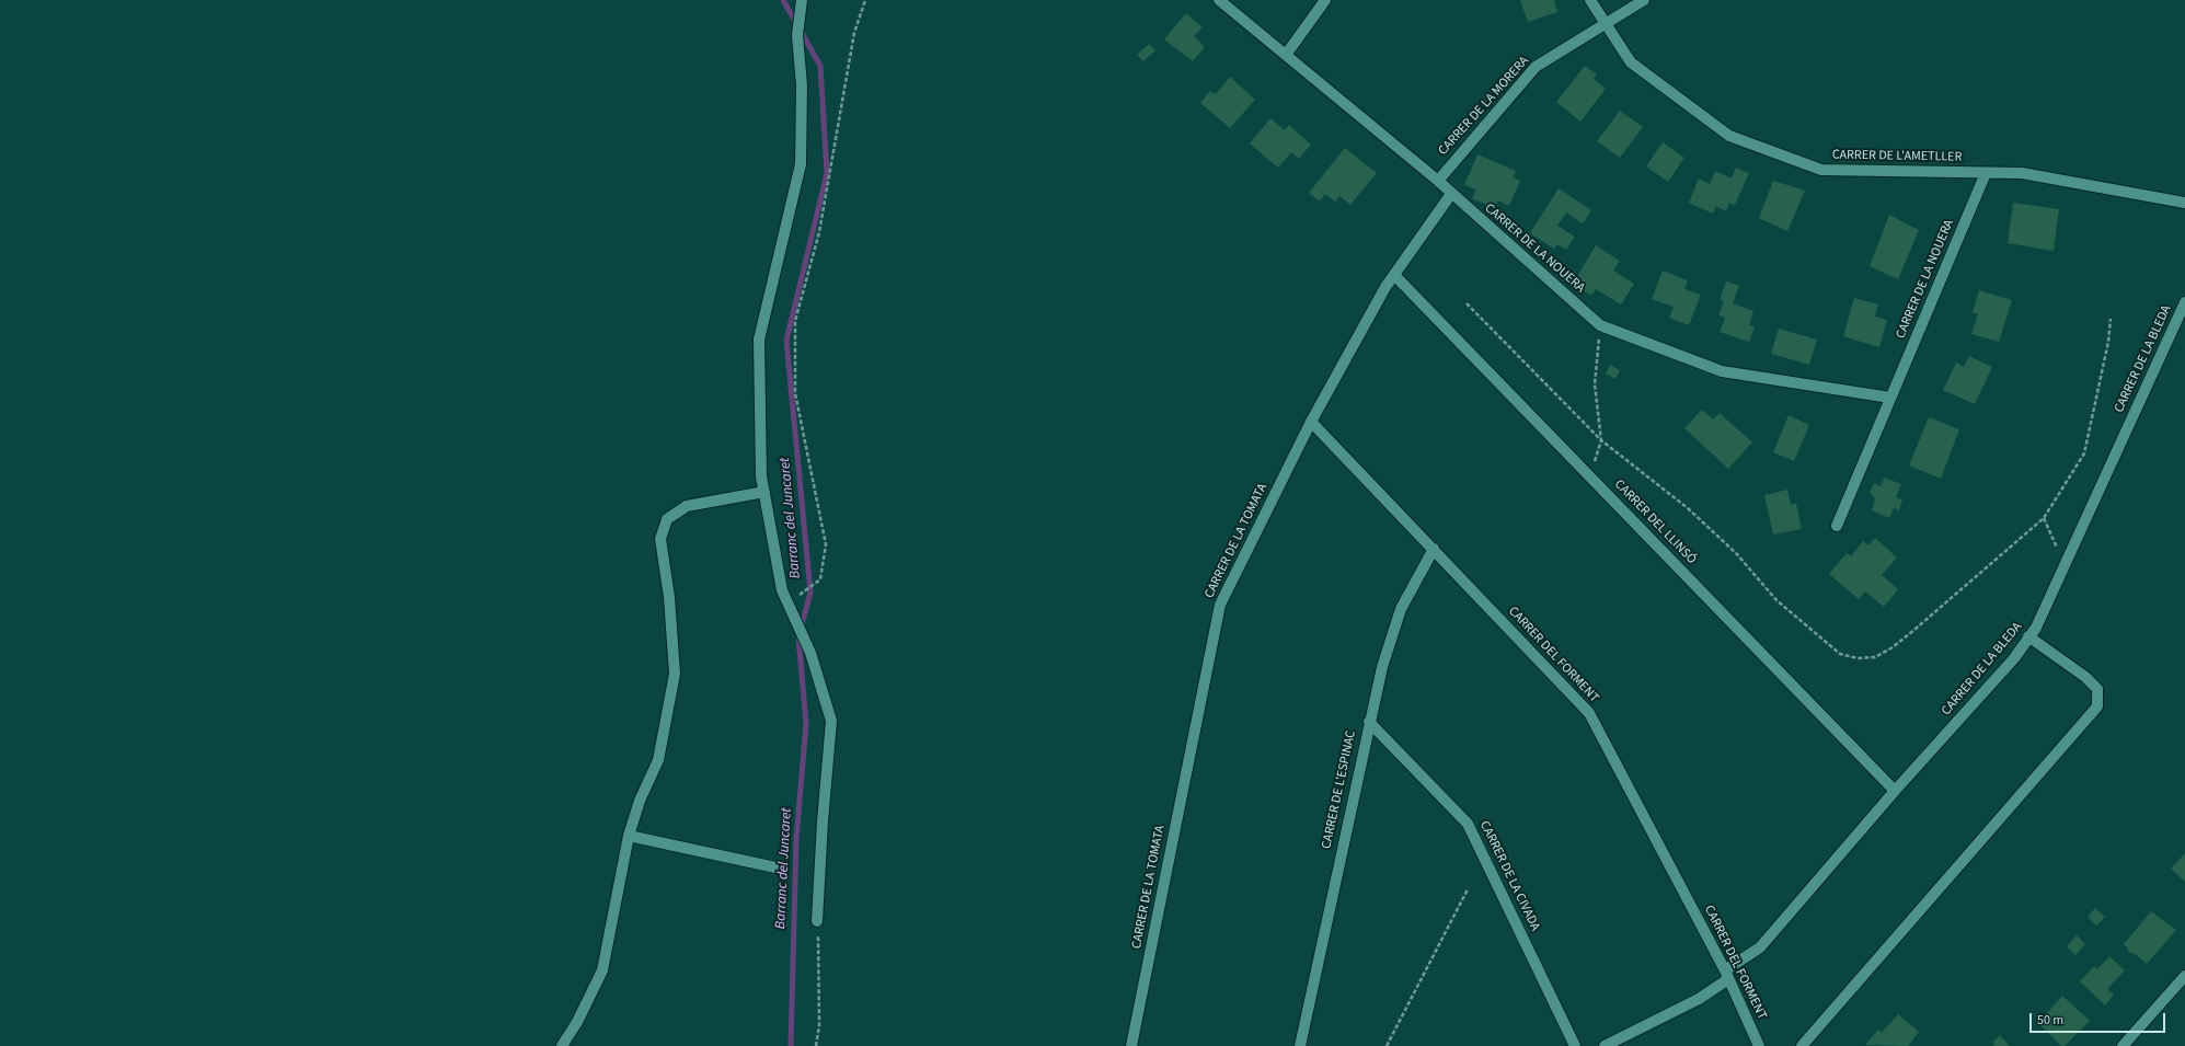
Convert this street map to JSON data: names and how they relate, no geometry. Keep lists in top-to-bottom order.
{
  "streets": {
    "street": [
      "CARRER DE LA MORERA",
      "CARRER DE L'AMETLLER",
      "CARRER DE LA NOUERA",
      "CARRER DE LA BLEDA",
      "CARRER DEL LLINSÓ",
      "CARRER DE LA TOMATA",
      "CARRER DEL FORMENT",
      "CARRER DE L'ESPINAC",
      "CARRER DE LA CIVADA"
    ]
  },
  "crossings": [
    ["CARRER DE LA MORERA", "CARRER DE L'AMETLLER"],
    ["CARRER DE LA MORERA", "CARRER DE LA NOUERA"],
    ["CARRER DE L'AMETLLER", "CARRER DE LA NOUERA"],
    ["CARRER DE LA NOUERA", "CARRER DE LA TOMATA"],
    ["CARRER DE LA BLEDA", "CARRER DEL LLINSÓ"],
    ["CARRER DE LA BLEDA", "CARRER DEL FORMENT"],
    ["CARRER DEL LLINSÓ", "CARRER DE LA TOMATA"],
    ["CARRER DE LA TOMATA", "CARRER DEL FORMENT"],
    ["CARRER DEL FORMENT", "CARRER DE L'ESPINAC"],
    ["CARRER DE L'ESPINAC", "CARRER DE LA CIVADA"]
  ],
  "water": ["Barranc del Juncaret"],
  "scale_bar": "50 m"
}
